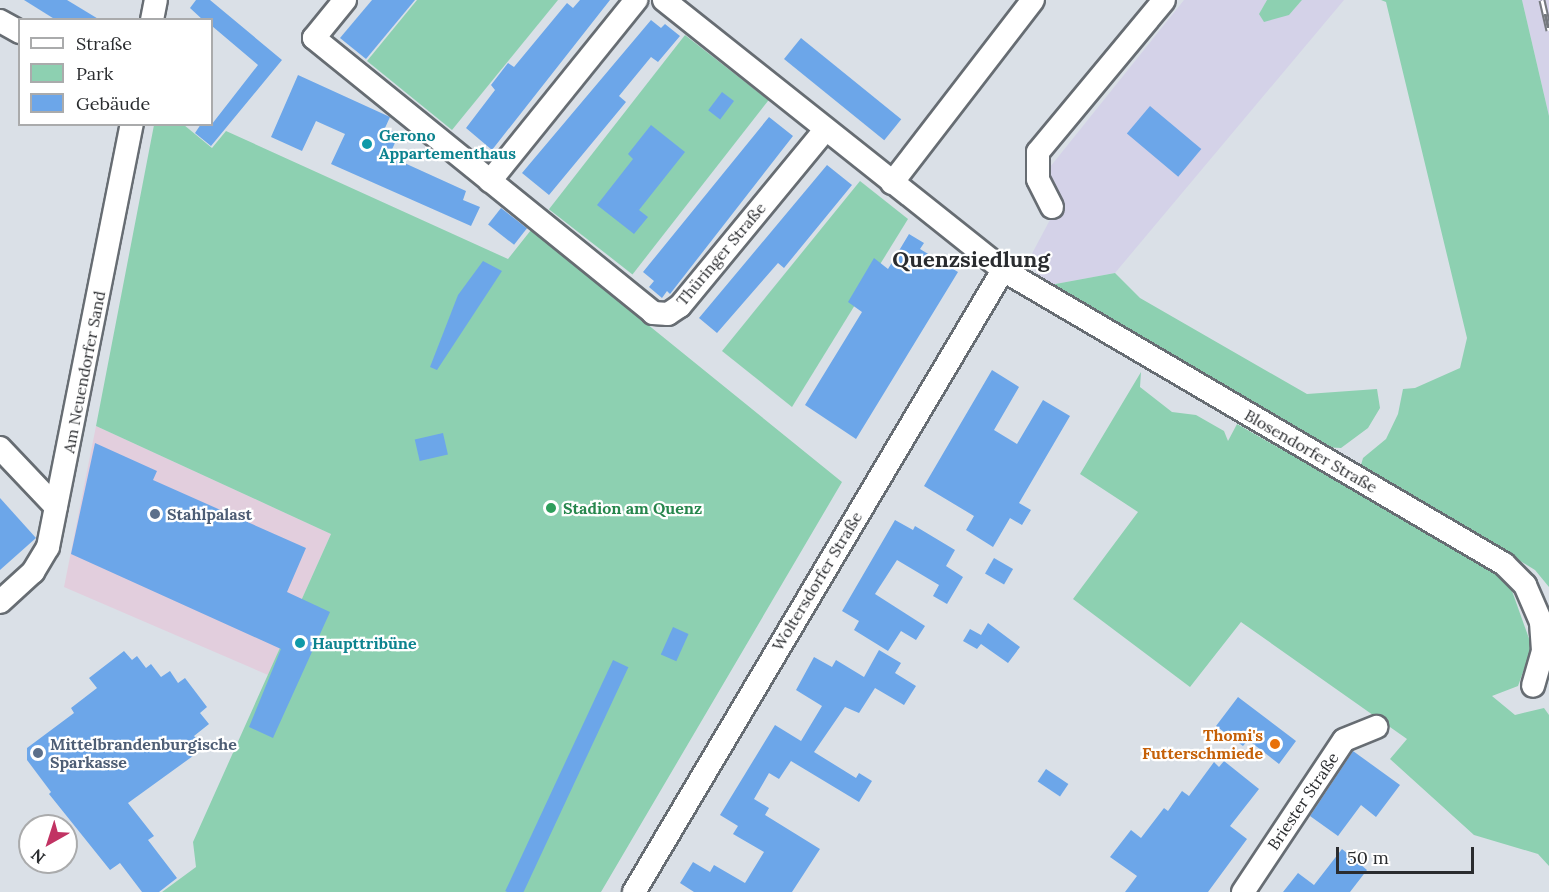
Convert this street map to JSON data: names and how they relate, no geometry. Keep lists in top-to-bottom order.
{
  "streets": {
    "street": [
      "Thüringer Straße",
      "Am Neuendorfer Sand",
      "Blosendorfer Straße",
      "Woltersdorfer Straße",
      "Briester Straße"
    ]
  },
  "crossings": [
    ["Blosendorfer Straße", "Woltersdorfer Straße"]
  ],
  "districts": ["Quenzsiedlung"],
  "places": [
    "Gerono Appartementhaus",
    "Stadion am Quenz",
    "Stahlpalast",
    "Haupttribüne",
    "Thomi's Futterschmiede",
    "Mittelbrandenburgische Sparkasse"
  ],
  "legend": ["Straße", "Park", "Gebäude"],
  "scale_bar": "50 m",
  "north": "bottom left"
}
